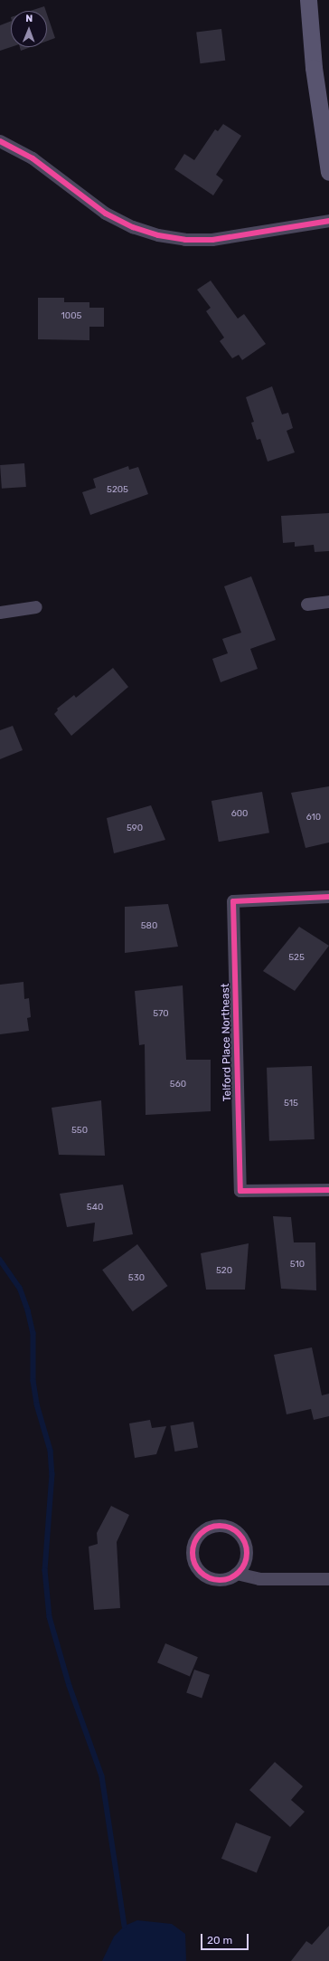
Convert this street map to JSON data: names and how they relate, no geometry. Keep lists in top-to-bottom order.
{
  "streets": {
    "street": ["Telford Place Northeast"]
  },
  "house_numbers": [
    "1005",
    "5205",
    "600",
    "610",
    "590",
    "580",
    "525",
    "570",
    "560",
    "515",
    "550",
    "540",
    "510",
    "520",
    "530"
  ],
  "scale_bar": "20 m",
  "north": "top"
}
